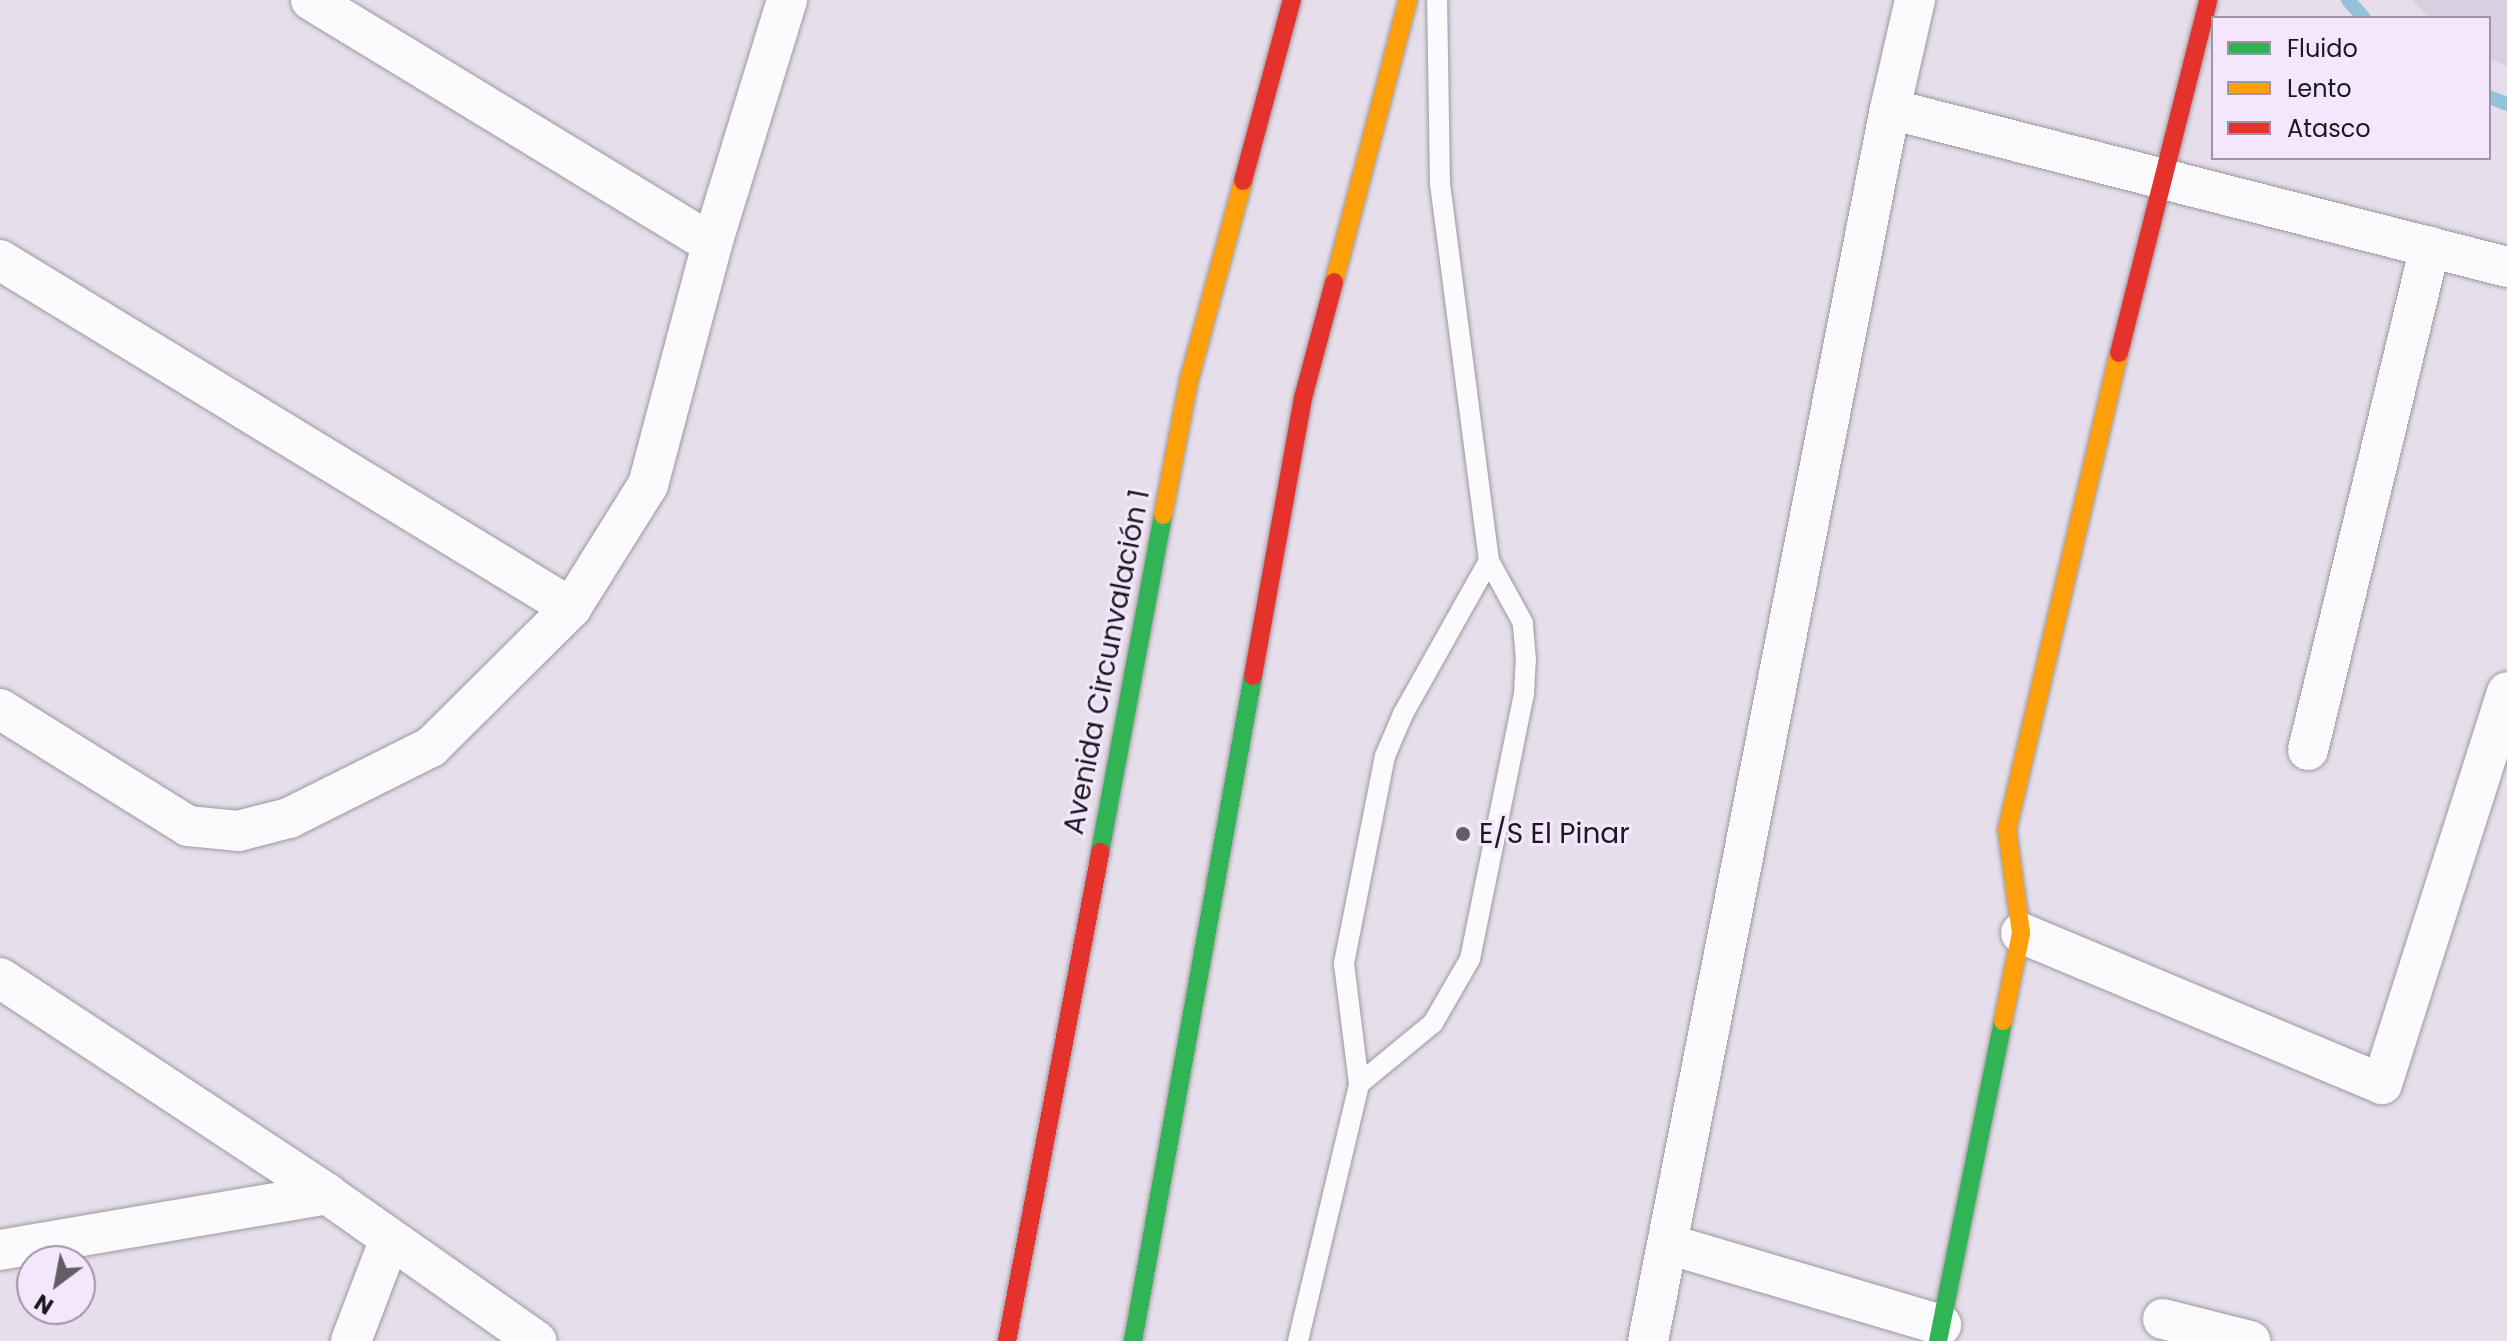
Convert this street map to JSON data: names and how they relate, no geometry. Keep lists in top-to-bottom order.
{
  "streets": {
    "main road": ["Avenida Circunvalación 1"]
  },
  "places": ["E/S El Pinar"],
  "legend": ["Fluido", "Lento", "Atasco"],
  "north": "bottom left"
}
